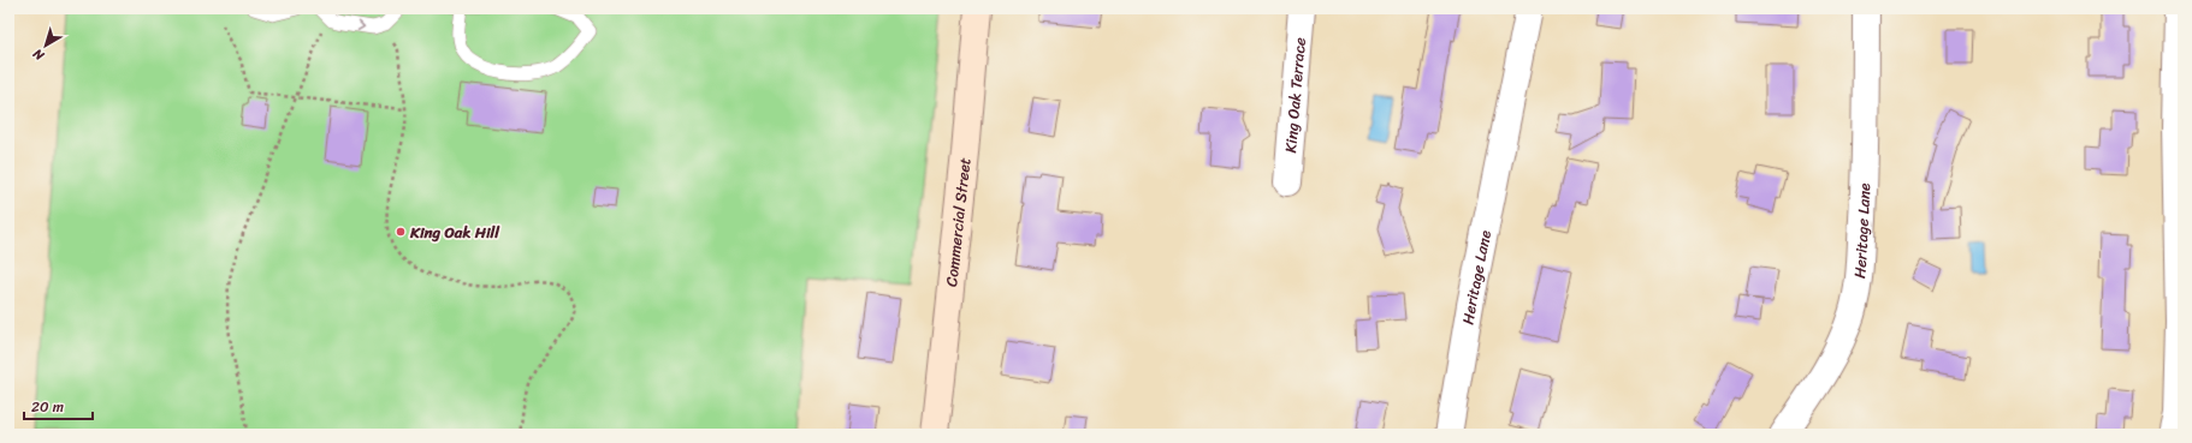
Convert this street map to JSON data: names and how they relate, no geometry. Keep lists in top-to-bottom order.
{
  "streets": {
    "main road": ["Commercial Street"],
    "street": ["King Oak Terrace", "Heritage Lane"]
  },
  "places": ["King Oak Hill"],
  "scale_bar": "20 m",
  "north": "bottom left"
}
